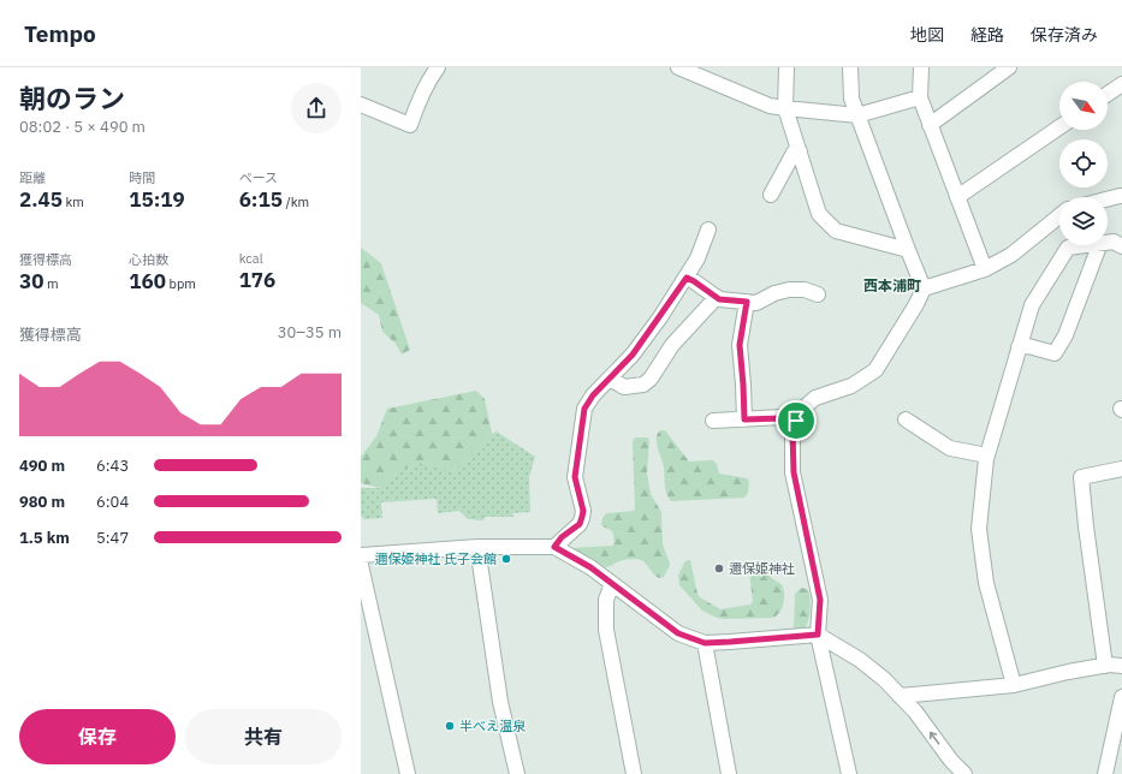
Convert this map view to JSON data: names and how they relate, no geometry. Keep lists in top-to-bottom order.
{
  "districts": ["西本浦町"],
  "places": ["邇保姫神社 氏子会館", "邇保姫神社", "半べえ温泉"],
  "north": "bottom right",
  "page": {
    "header": "Tempo",
    "nav": ["地図", "経路", "保存済み"],
    "heading": ["朝のラン", "08:02 · 5 × 490 m"],
    "stats": [
      ["距離", "2.45 km"],
      ["時間", "15:19"],
      ["ペース", "6:15 /km"],
      ["獲得標高", "30 m"],
      ["心拍数", "160 bpm"],
      ["kcal", "176"]
    ],
    "chart": ["獲得標高", "30–35 m"],
    "list": [
      {
        "name": "490 m",
        "note": "6:43"
      },
      {
        "name": "980 m",
        "note": "6:04"
      },
      {
        "name": "1.5 km",
        "note": "5:47"
      }
    ],
    "buttons": ["保存", "共有"]
  }
}
